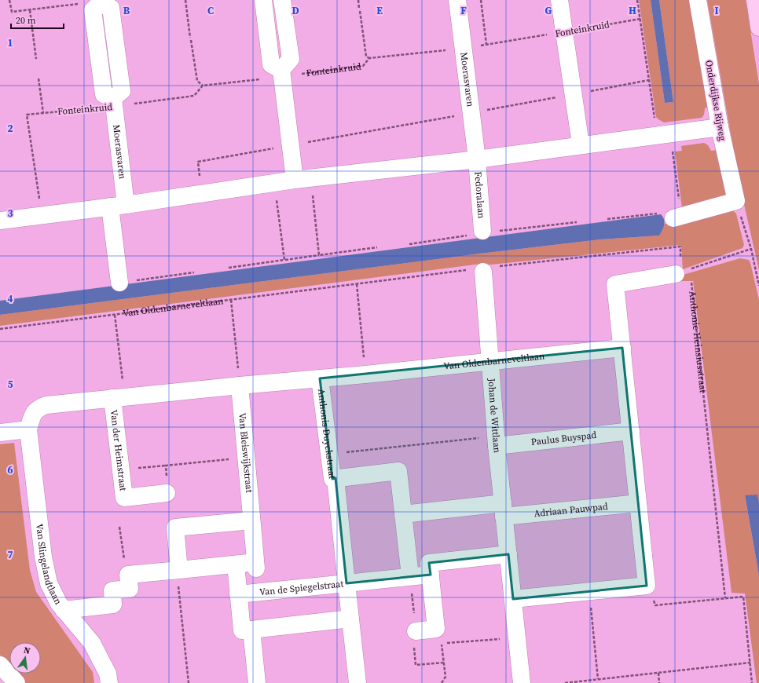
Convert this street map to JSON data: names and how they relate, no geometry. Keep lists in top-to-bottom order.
{
  "streets": {
    "street": [
      "Moerasvaren",
      "Onderdijkse Rijweg",
      "Fedoralaan",
      "Van Oldenbarneveltlaan",
      "Johan de Wittlaan",
      "Anthonis Duyckstraat",
      "Paulus Buyspad",
      "Van der Heimstraat",
      "Van Bleiswijkstraat",
      "Adriaan Pauwpad",
      "Van Slingelandtlaan",
      "Van de Spiegelstraat"
    ],
    "path": ["Fonteinkruid", "Anthonie Heinsiusstraat"]
  },
  "crossings": [
    ["Fonteinkruid", "Moerasvaren"],
    ["Moerasvaren", "Fedoralaan"],
    ["Van Oldenbarneveltlaan", "Johan de Wittlaan"],
    ["Van Oldenbarneveltlaan", "Anthonis Duyckstraat"],
    ["Van Oldenbarneveltlaan", "Van der Heimstraat"],
    ["Van Oldenbarneveltlaan", "Van Bleiswijkstraat"],
    ["Van Oldenbarneveltlaan", "Van Slingelandtlaan"],
    ["Johan de Wittlaan", "Paulus Buyspad"],
    ["Johan de Wittlaan", "Adriaan Pauwpad"]
  ],
  "scale_bar": "20 m",
  "north": "top",
  "grid": {
    "columns": [
      "B",
      "C",
      "D",
      "E",
      "F",
      "G",
      "H",
      "I"
    ],
    "rows": [
      "1",
      "2",
      "3",
      "4",
      "5",
      "6",
      "7"
    ]
  }
}
